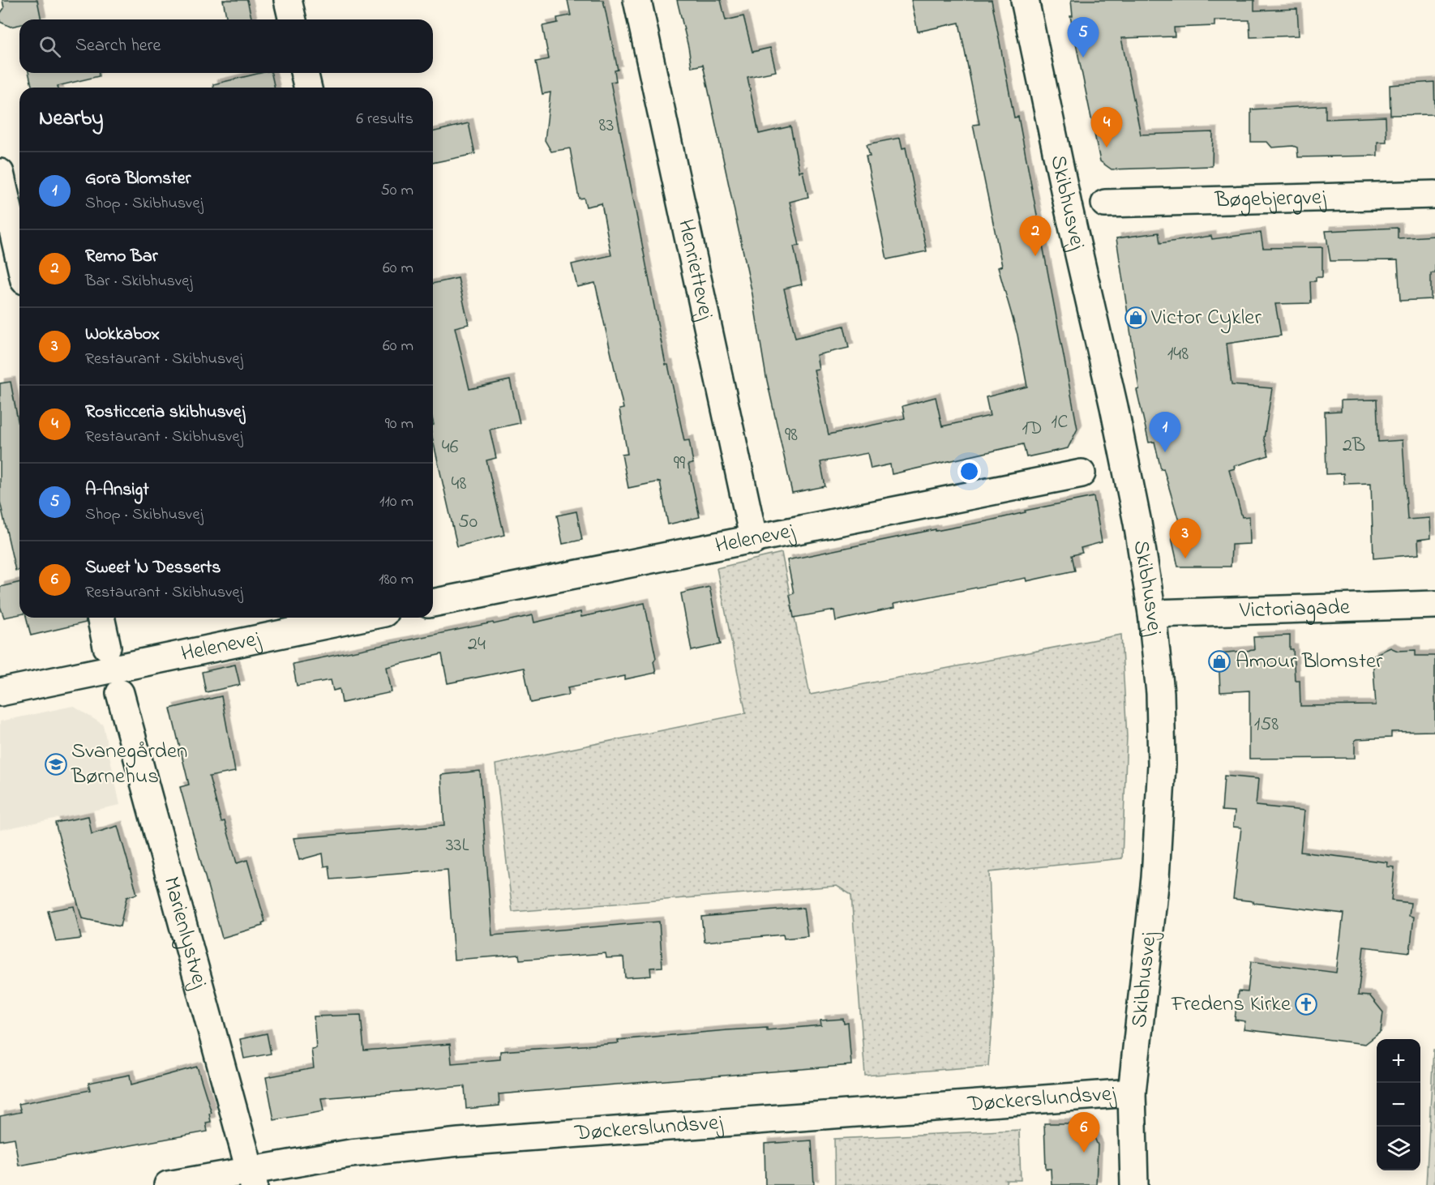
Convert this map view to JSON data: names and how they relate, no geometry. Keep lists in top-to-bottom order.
{
  "streets": {
    "street": [
      "Bøgebjergvej",
      "Skibhusvej",
      "Henriettevej",
      "Helenevej",
      "Victoriagade",
      "Marienlystvej",
      "Døckerslundsvej"
    ]
  },
  "crossings": [
    ["Skibhusvej", "Victoriagade"],
    ["Skibhusvej", "Døckerslundsvej"],
    ["Henriettevej", "Helenevej"],
    ["Helenevej", "Marienlystvej"],
    ["Marienlystvej", "Døckerslundsvej"]
  ],
  "places": {
    "shop": ["Victor Cykler", "Amour Blomster"],
    "school or university": ["Svanegården Børnehus"],
    "church": ["Fredens Kirke"]
  },
  "house_numbers": [
    "83",
    "148",
    "1C",
    "1D",
    "98",
    "2B",
    "46",
    "99",
    "48",
    "50",
    "24",
    "158",
    "33L"
  ],
  "page": {
    "pins": [
      "5",
      "4",
      "2",
      "1",
      "3",
      "6"
    ],
    "search": "Search here",
    "heading": ["Nearby", "6 results"],
    "list": [
      {
        "mark": "1",
        "name": "Gora Blomster",
        "note": "Shop · Skibhusvej",
        "value": "50 m"
      },
      {
        "mark": "2",
        "name": "Remo Bar",
        "note": "Bar · Skibhusvej",
        "value": "60 m"
      },
      {
        "mark": "3",
        "name": "Wokkabox",
        "note": "Restaurant · Skibhusvej",
        "value": "60 m"
      },
      {
        "mark": "4",
        "name": "Rosticceria skibhusvej",
        "note": "Restaurant · Skibhusvej",
        "value": "90 m"
      },
      {
        "mark": "5",
        "name": "A-Ansigt",
        "note": "Shop · Skibhusvej",
        "value": "110 m"
      },
      {
        "mark": "6",
        "name": "Sweet 'N Desserts",
        "note": "Restaurant · Skibhusvej",
        "value": "180 m"
      }
    ],
    "map_buttons": ["+", "−"]
  }
}
